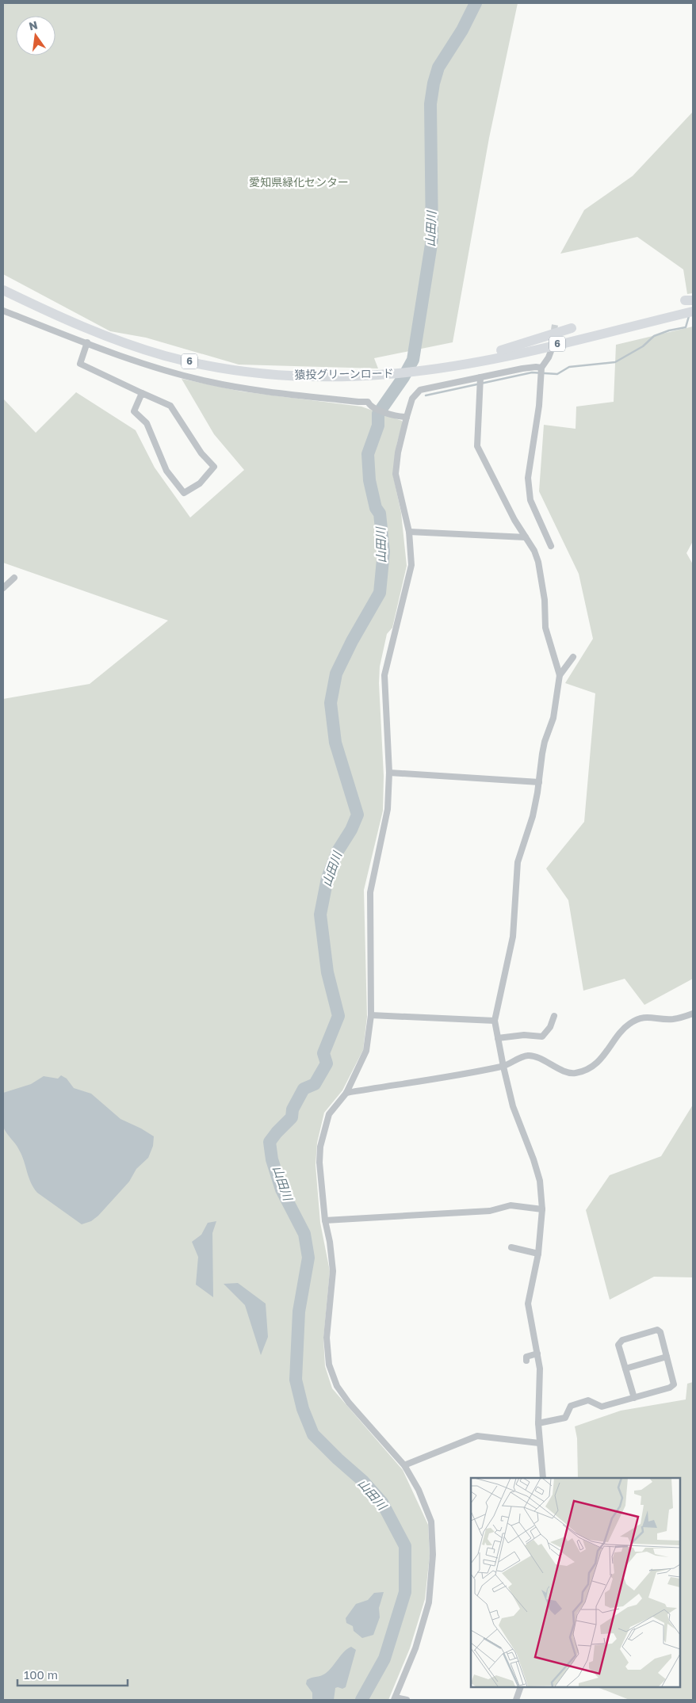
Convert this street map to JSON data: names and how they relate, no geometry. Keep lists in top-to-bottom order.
{
  "streets": {
    "main road": ["6", "猿投グリーンロード"]
  },
  "water": ["山田川"],
  "parks": ["愛知県緑化センター"],
  "scale_bar": "100 m",
  "north": "top"
}
